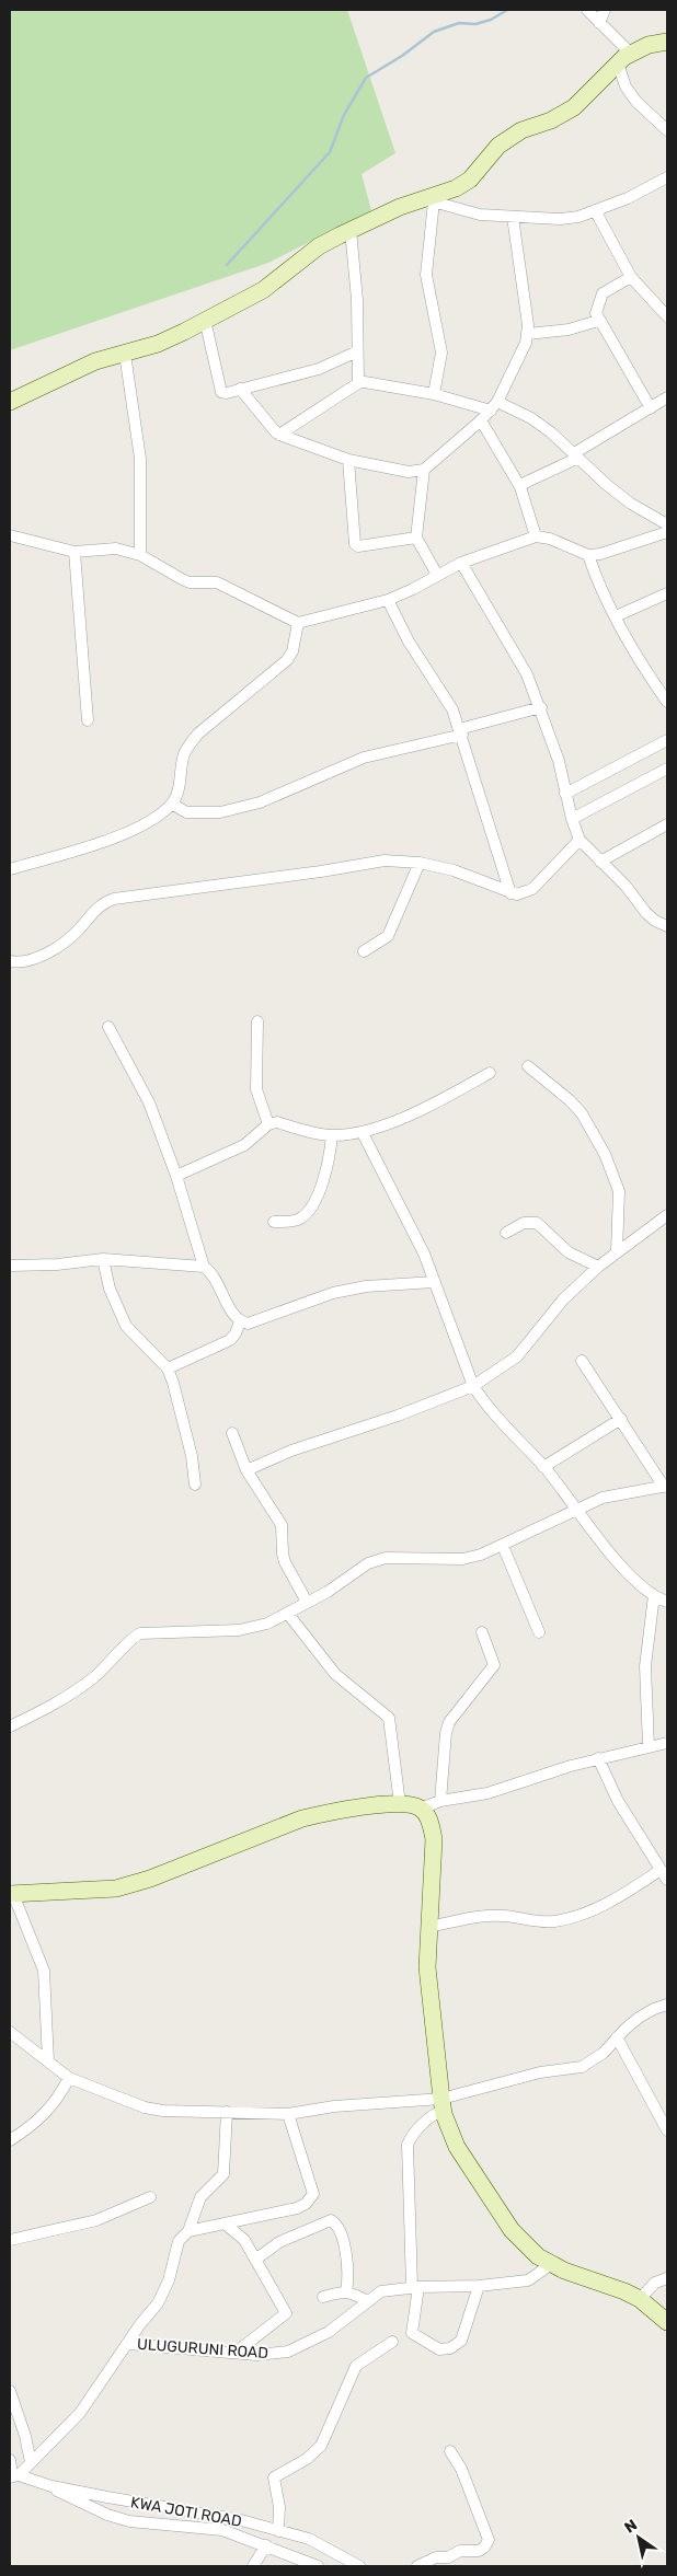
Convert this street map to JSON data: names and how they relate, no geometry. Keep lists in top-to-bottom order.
{
  "streets": {
    "street": ["ULUGURUNI ROAD", "KWA JOTI ROAD"]
  },
  "crossings": [
    ["ULUGURUNI ROAD", "KWA JOTI ROAD"]
  ],
  "north": "top left"
}
